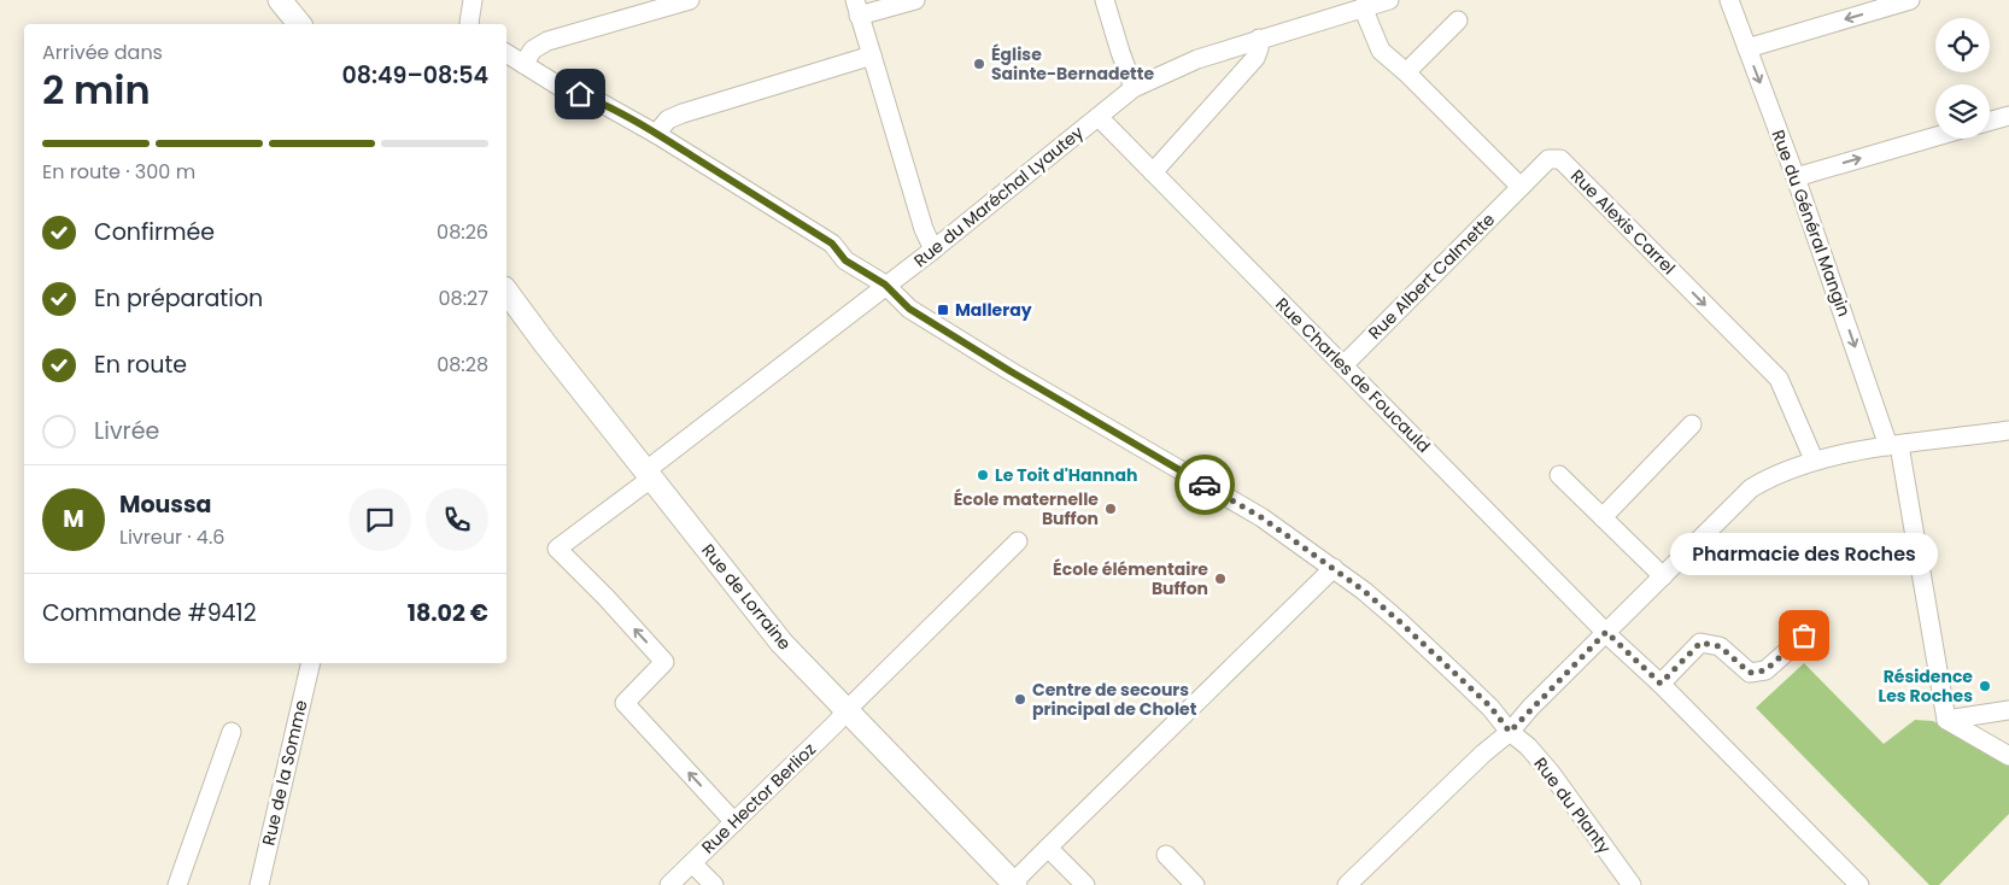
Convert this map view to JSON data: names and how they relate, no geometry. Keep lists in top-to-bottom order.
{
  "streets": {
    "main road": ["Rue de Lorraine"],
    "street": [
      "Rue du Maréchal Lyautey",
      "Rue Alexis Carrel",
      "Rue du Général Mangin",
      "Rue Albert Calmette",
      "Rue Charles de Foucauld",
      "Rue de la Somme",
      "Rue Hector Berlioz",
      "Rue du Planty"
    ]
  },
  "crossings": [
    ["Rue du Maréchal Lyautey", "Rue Charles de Foucauld"],
    ["Rue du Maréchal Lyautey", "Rue de Lorraine"],
    ["Rue du Maréchal Lyautey", "Rue Hector Berlioz"],
    ["Rue du Maréchal Lyautey", "Rue du Planty"],
    ["Rue Alexis Carrel", "Rue Albert Calmette"],
    ["Rue Albert Calmette", "Rue Charles de Foucauld"],
    ["Rue de Lorraine", "Rue Hector Berlioz"]
  ],
  "one_way": ["Rue Alexis Carrel", "Rue du Général Mangin"],
  "places": {
    "other": [
      "Église Sainte-Bernadette",
      "Le Toit d'Hannah",
      "École maternelle Buffon",
      "École élémentaire Buffon",
      "Pharmacie des Roches",
      "Résidence Les Roches",
      "Centre de secours principal de Cholet"
    ],
    "transit": ["Malleray"]
  },
  "page": {
    "heading": ["2 min", "Arrivée dans", "08:49–08:54"],
    "panel": [
      "Moussa",
      "Livreur · 4.6",
      "Commande #9412",
      "18.02 €"
    ],
    "bar": "En route · 300 m",
    "list": [
      ["Confirmée", "08:26"],
      ["En préparation", "08:27"],
      ["En route", "08:28"],
      "Livrée"
    ],
    "round": "M",
    "bubble": "Pharmacie des Roches"
  }
}
